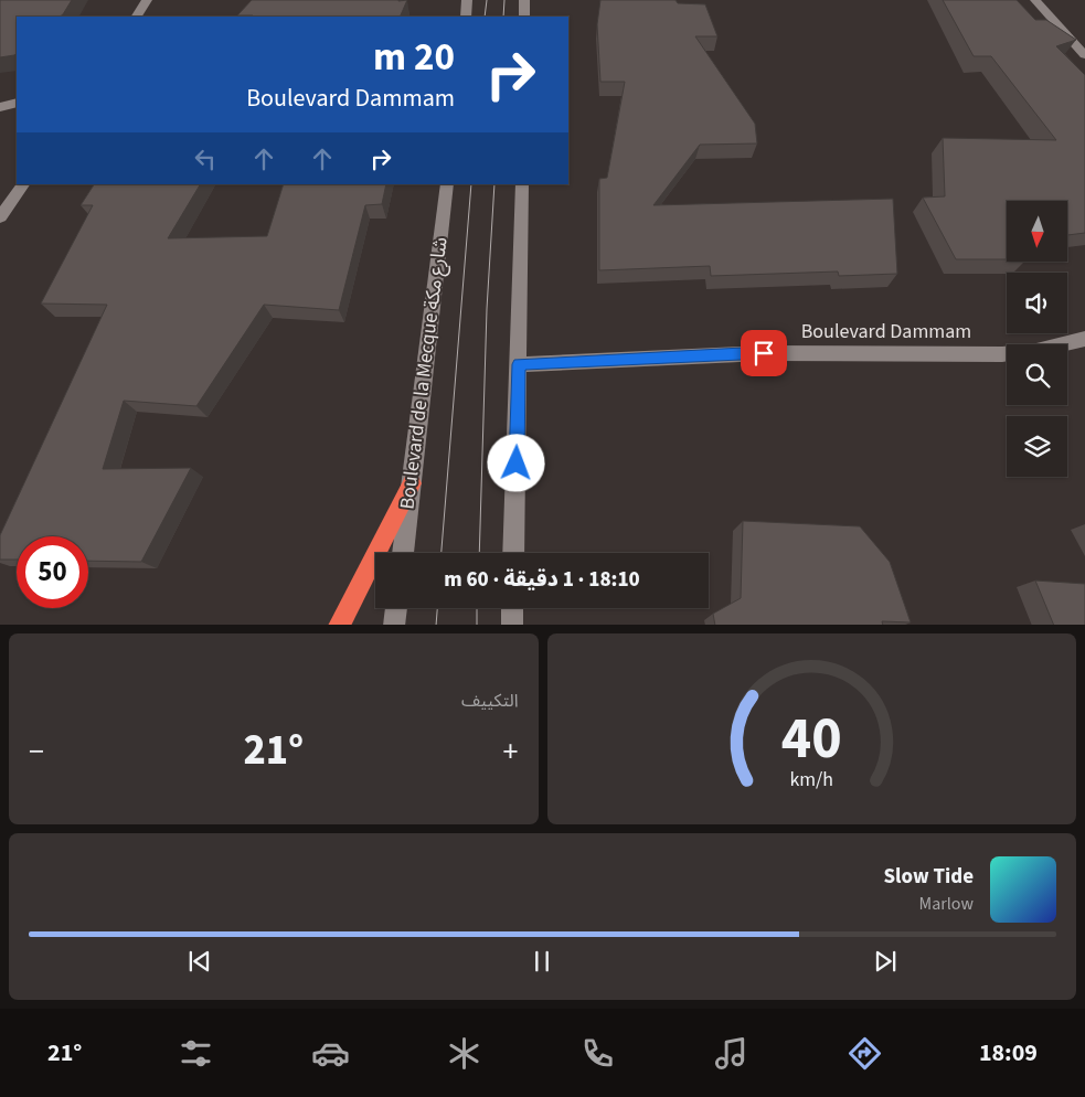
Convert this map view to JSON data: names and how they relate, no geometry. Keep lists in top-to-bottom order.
{
  "streets": {
    "main road": ["Boulevard Dammam", "Boulevard de la Mecque شارع مكة"]
  },
  "north": "bottom",
  "page": {
    "turn": ["20 m", "Boulevard Dammam"],
    "limit": "50",
    "trip": "18:10 · 1 دقيقة · 60 m",
    "tile": "التكييف",
    "heat": ["−", "21°", "+"],
    "song": ["Slow Tide", "Marlow"],
    "tabs": ["18:09", "21°"],
    "gauge": ["40", "km/h"]
  }
}
